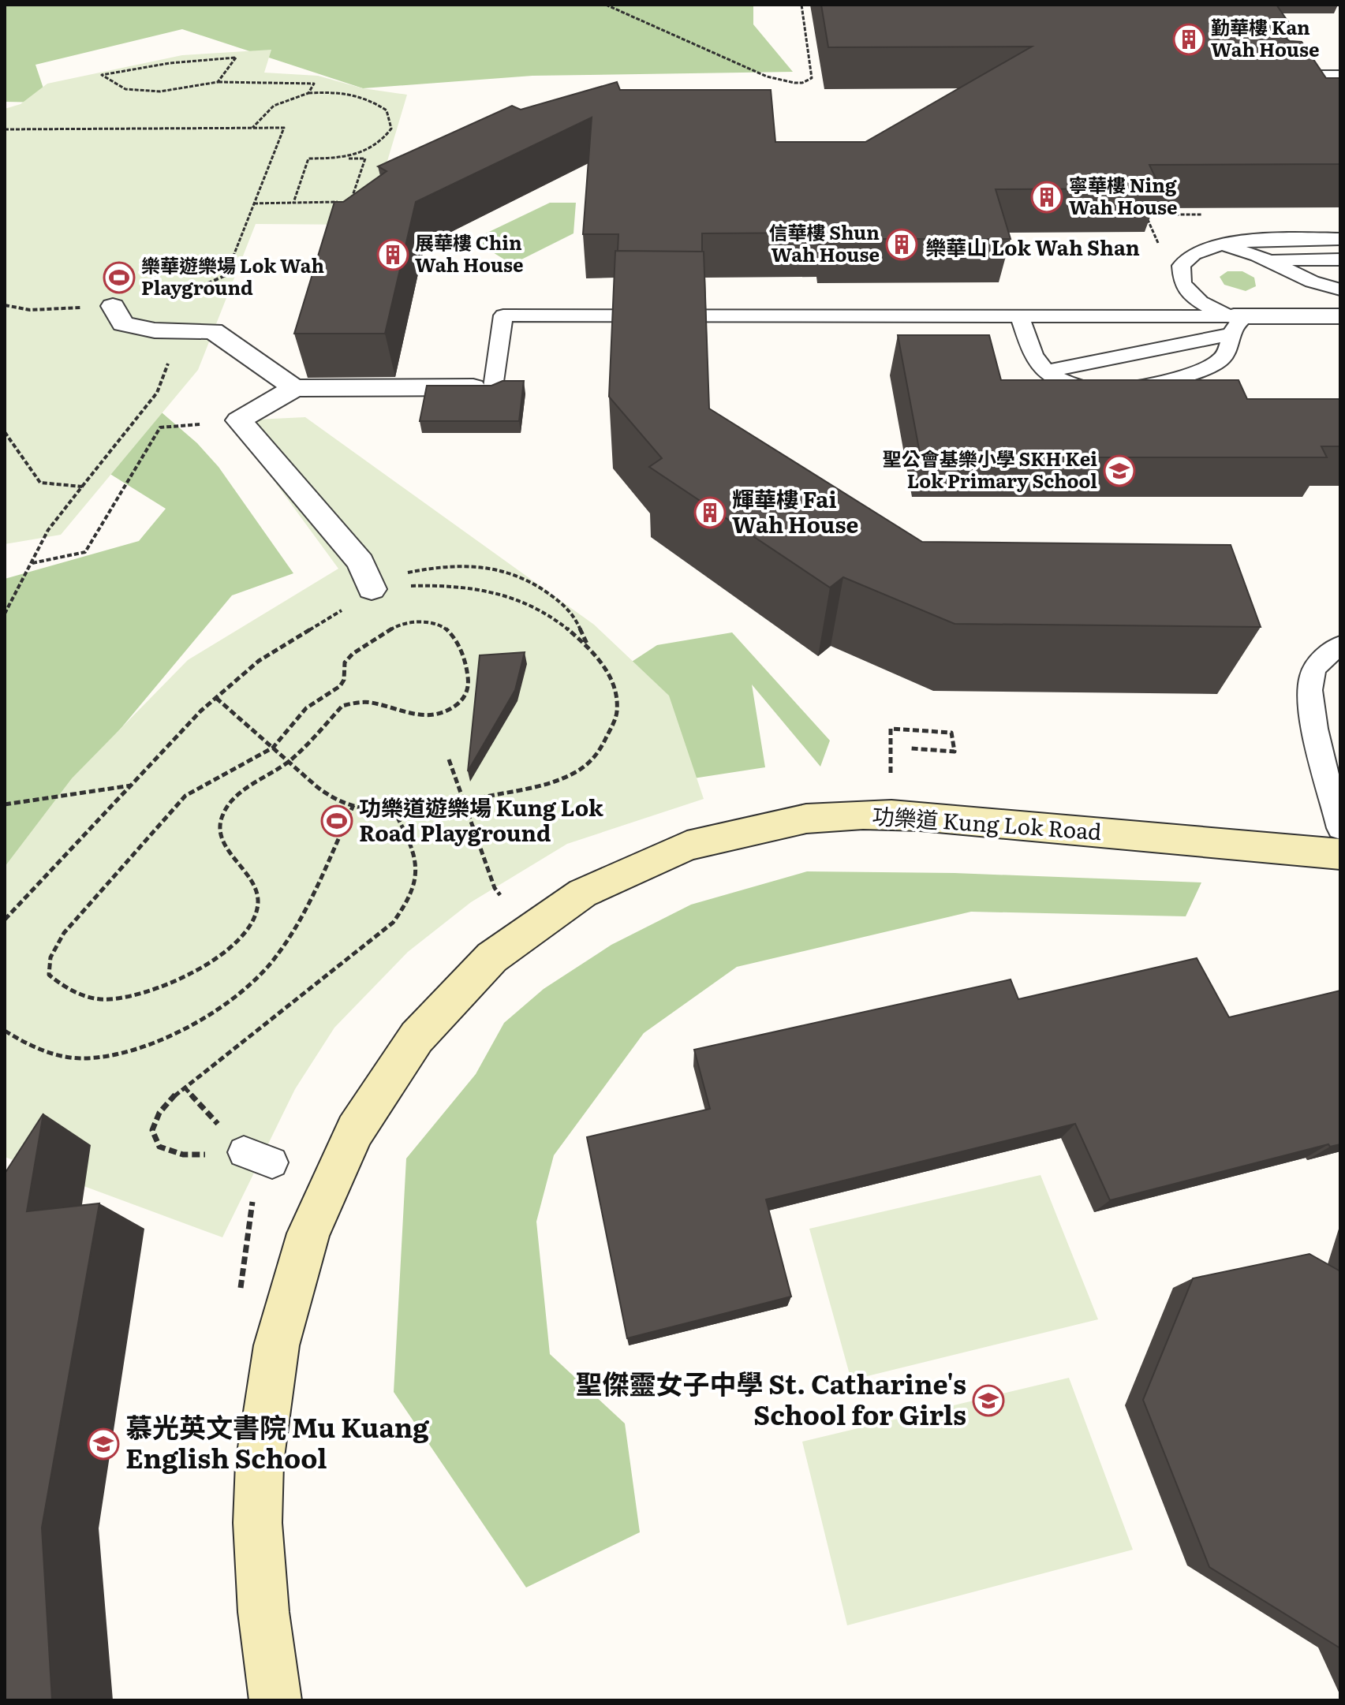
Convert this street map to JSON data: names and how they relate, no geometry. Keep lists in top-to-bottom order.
{
  "streets": {
    "street": ["功樂道 Kung Lok Road"]
  },
  "districts": ["樂華山 Lok Wah Shan"],
  "places": {
    "building": [
      "勤華樓 Kan Wah House",
      "寧華樓 Ning Wah House",
      "信華樓 Shun Wah House",
      "展華樓 Chin Wah House",
      "輝華樓 Fai Wah House"
    ],
    "sports": ["樂華遊樂場 Lok Wah Playground", "功樂道遊樂場 Kung Lok Road Playground"],
    "school or university": ["聖公會基樂小學 SKH Kei Lok Primary School", "聖傑靈女子中學 St. Catharine's School for Girls", "慕光英文書院 Mu Kuang English School"]
  }
}
